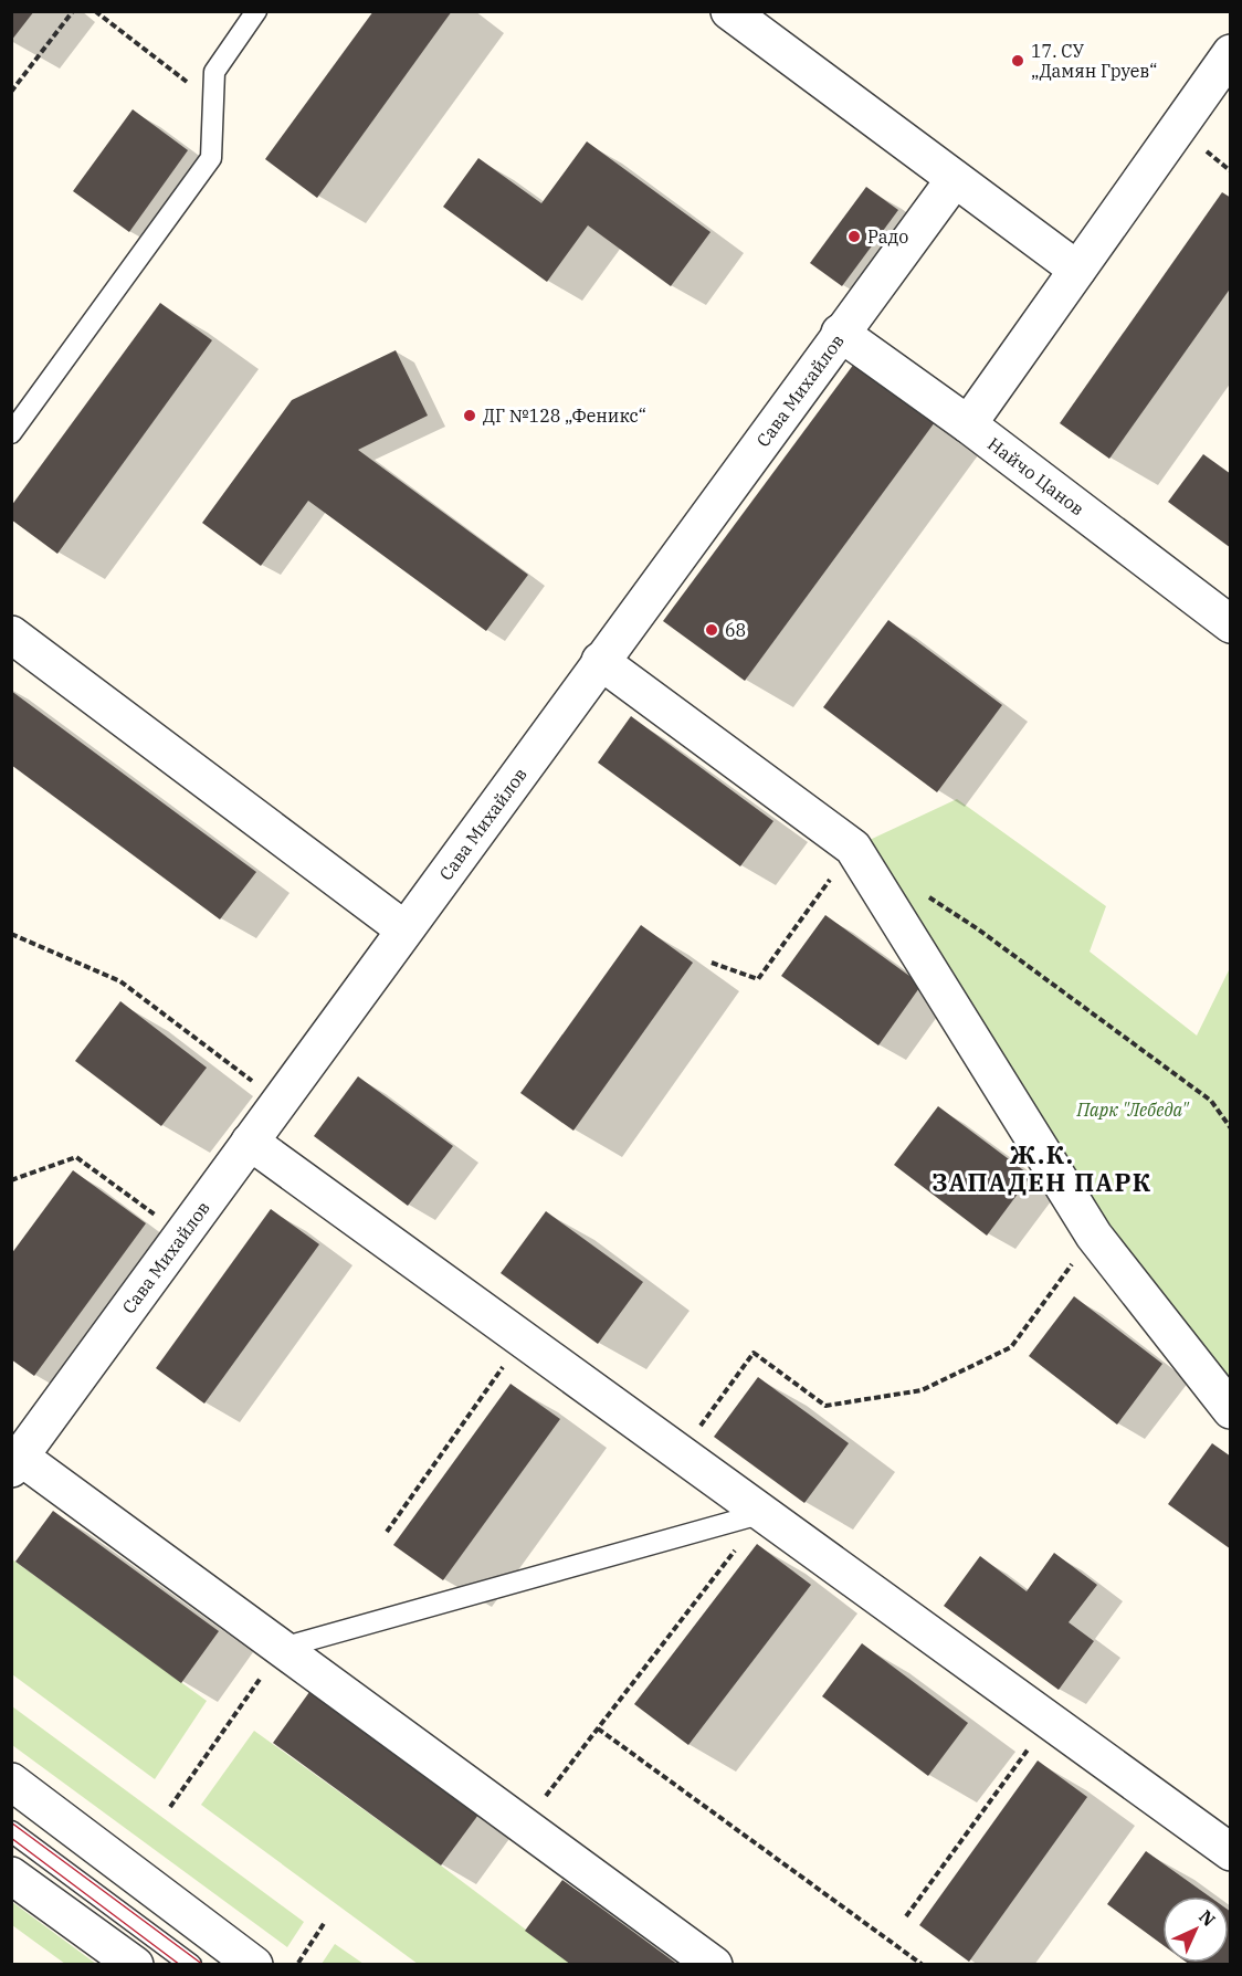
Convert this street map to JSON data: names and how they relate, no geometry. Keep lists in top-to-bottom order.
{
  "streets": {
    "street": ["Сава Михайлов", "Найчо Цанов"]
  },
  "crossings": [
    ["Сава Михайлов", "Найчо Цанов"]
  ],
  "districts": ["Ж.К. ЗАПАДЕН ПАРК"],
  "parks": ["Парк \"Лебеда\""],
  "places": [
    "17. СУ „Дамян Груев“",
    "Радо",
    "ДГ №128 „Феникс“",
    "68"
  ],
  "north": "top right"
}
